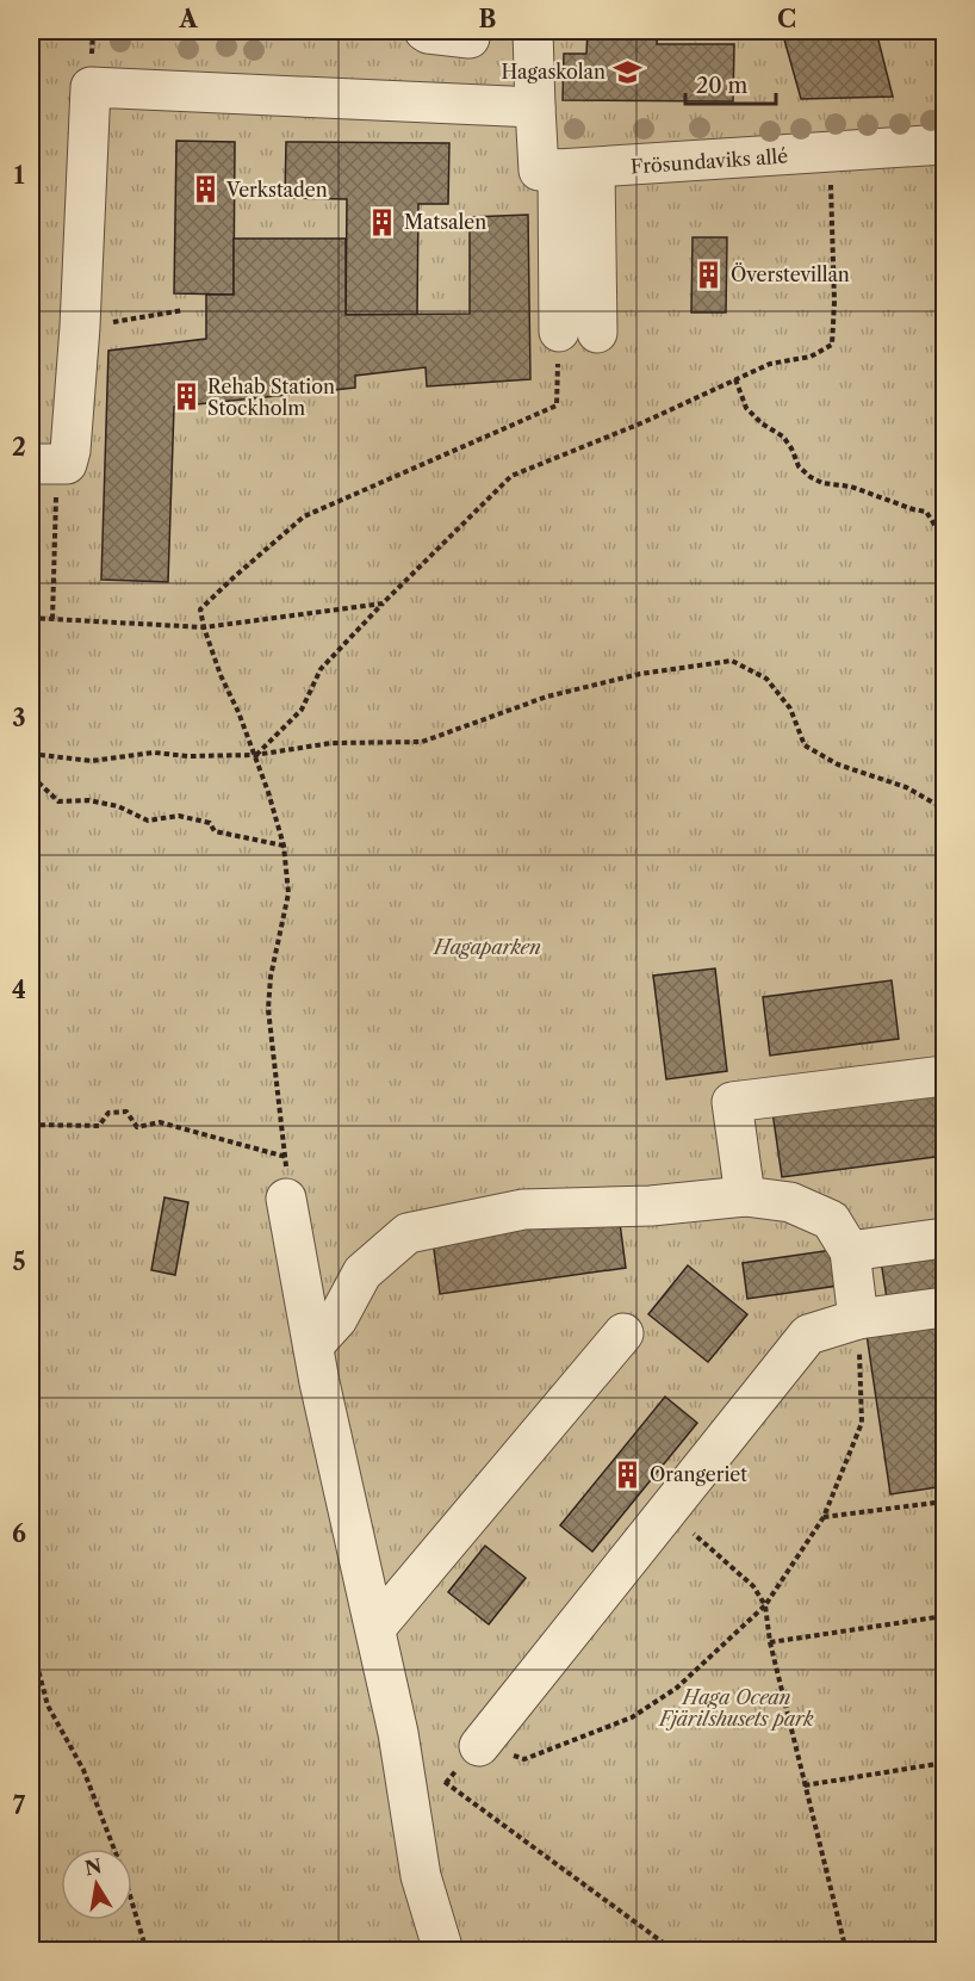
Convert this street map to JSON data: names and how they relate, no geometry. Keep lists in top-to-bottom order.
{
  "streets": {
    "street": ["Frösundaviks allé"]
  },
  "parks": ["Hagaparken", "Haga Ocean Fjärilshusets park"],
  "places": {
    "school or university": ["Hagaskolan"],
    "building": [
      "Verkstaden",
      "Matsalen",
      "Överstevillan",
      "Rehab Station Stockholm",
      "Orangeriet"
    ]
  },
  "scale_bar": "20 m",
  "north": "top",
  "grid": {
    "columns": ["A", "B", "C"],
    "rows": [
      "1",
      "2",
      "3",
      "4",
      "5",
      "6",
      "7"
    ]
  }
}
